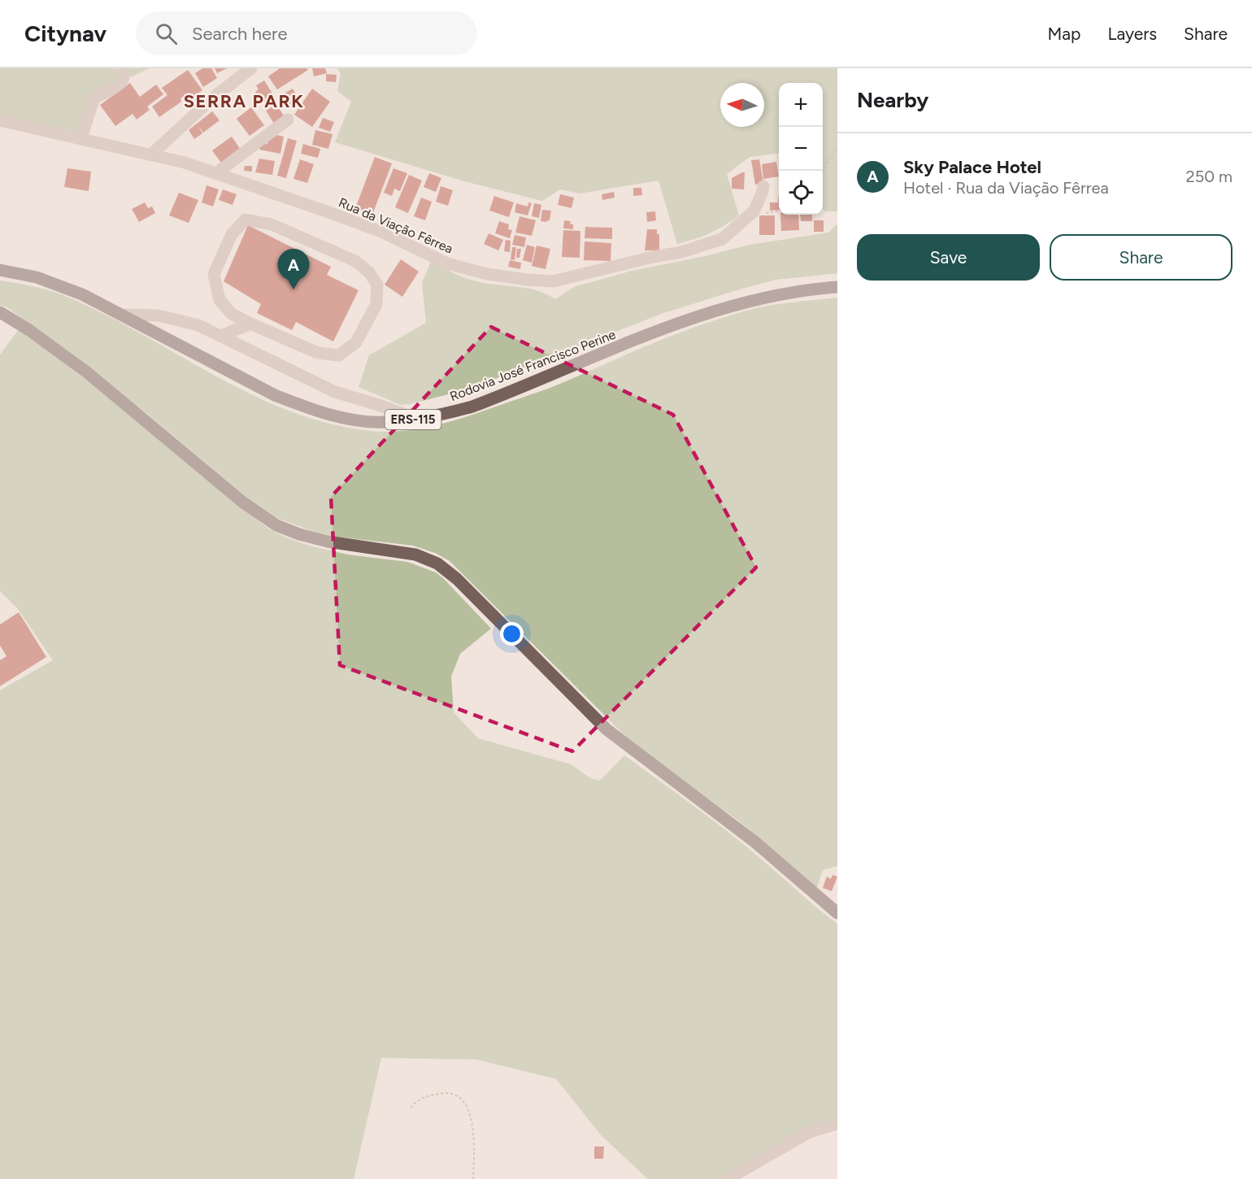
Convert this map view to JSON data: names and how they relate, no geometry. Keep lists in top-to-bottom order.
{
  "streets": {
    "main road": ["Rodovia José Francisco Perine", "ERS-115"],
    "street": ["Rua da Viação Fêrrea"]
  },
  "districts": ["SERRA PARK"],
  "north": "left",
  "page": {
    "header": "Citynav",
    "search": "Search here",
    "nav": ["Map", "Layers", "Share"],
    "heading": "Nearby",
    "map_buttons": ["+", "−"],
    "list": [
      {
        "mark": "A",
        "name": "Sky Palace Hotel",
        "note": "Hotel · Rua da Viação Fêrrea",
        "value": "250 m"
      }
    ],
    "buttons": ["Save", "Share"],
    "pins": "A"
  }
}
